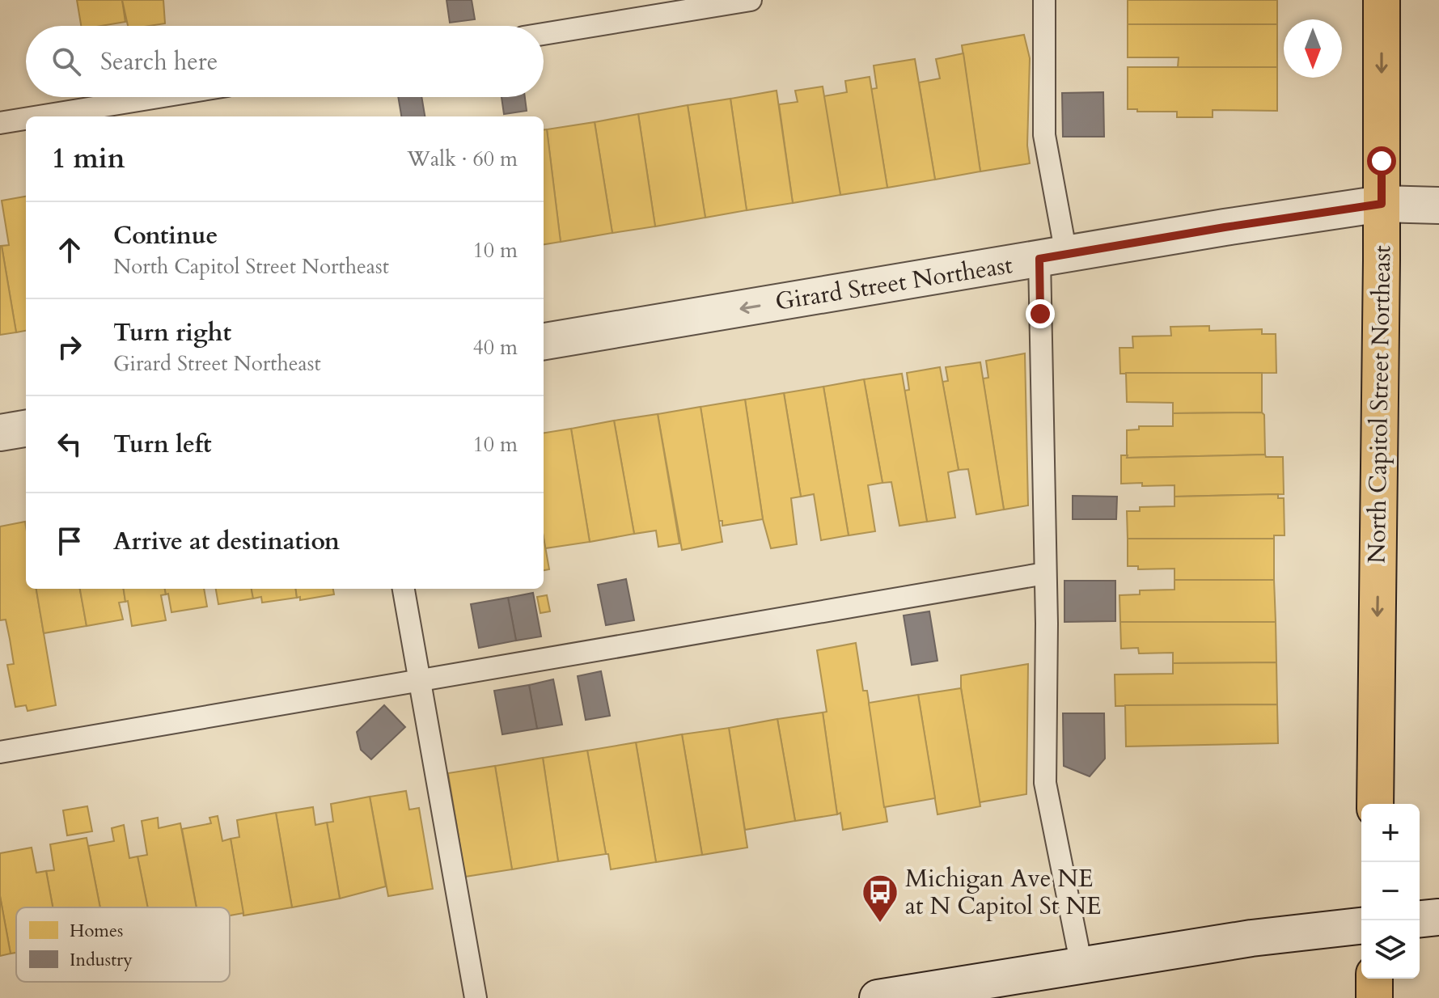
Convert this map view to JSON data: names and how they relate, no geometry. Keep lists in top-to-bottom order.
{
  "streets": {
    "main road": ["North Capitol Street Northeast"],
    "street": ["Girard Street Northeast"]
  },
  "crossings": [
    ["Girard Street Northeast", "North Capitol Street Northeast"]
  ],
  "one_way": ["Girard Street Northeast", "North Capitol Street Northeast"],
  "places": {
    "bus stop": ["Michigan Ave NE at N Capitol St NE"]
  },
  "legend": ["Homes", "Industry"],
  "north": "bottom",
  "page": {
    "search": "Search here",
    "heading": ["1 min", "Walk · 60 m"],
    "list": [
      ["Continue", "North Capitol Street Northeast", "10 m"],
      ["Turn right", "Girard Street Northeast", "40 m"],
      ["Turn left", "10 m"],
      "Arrive at destination"
    ],
    "map_buttons": ["+", "−"]
  }
}
